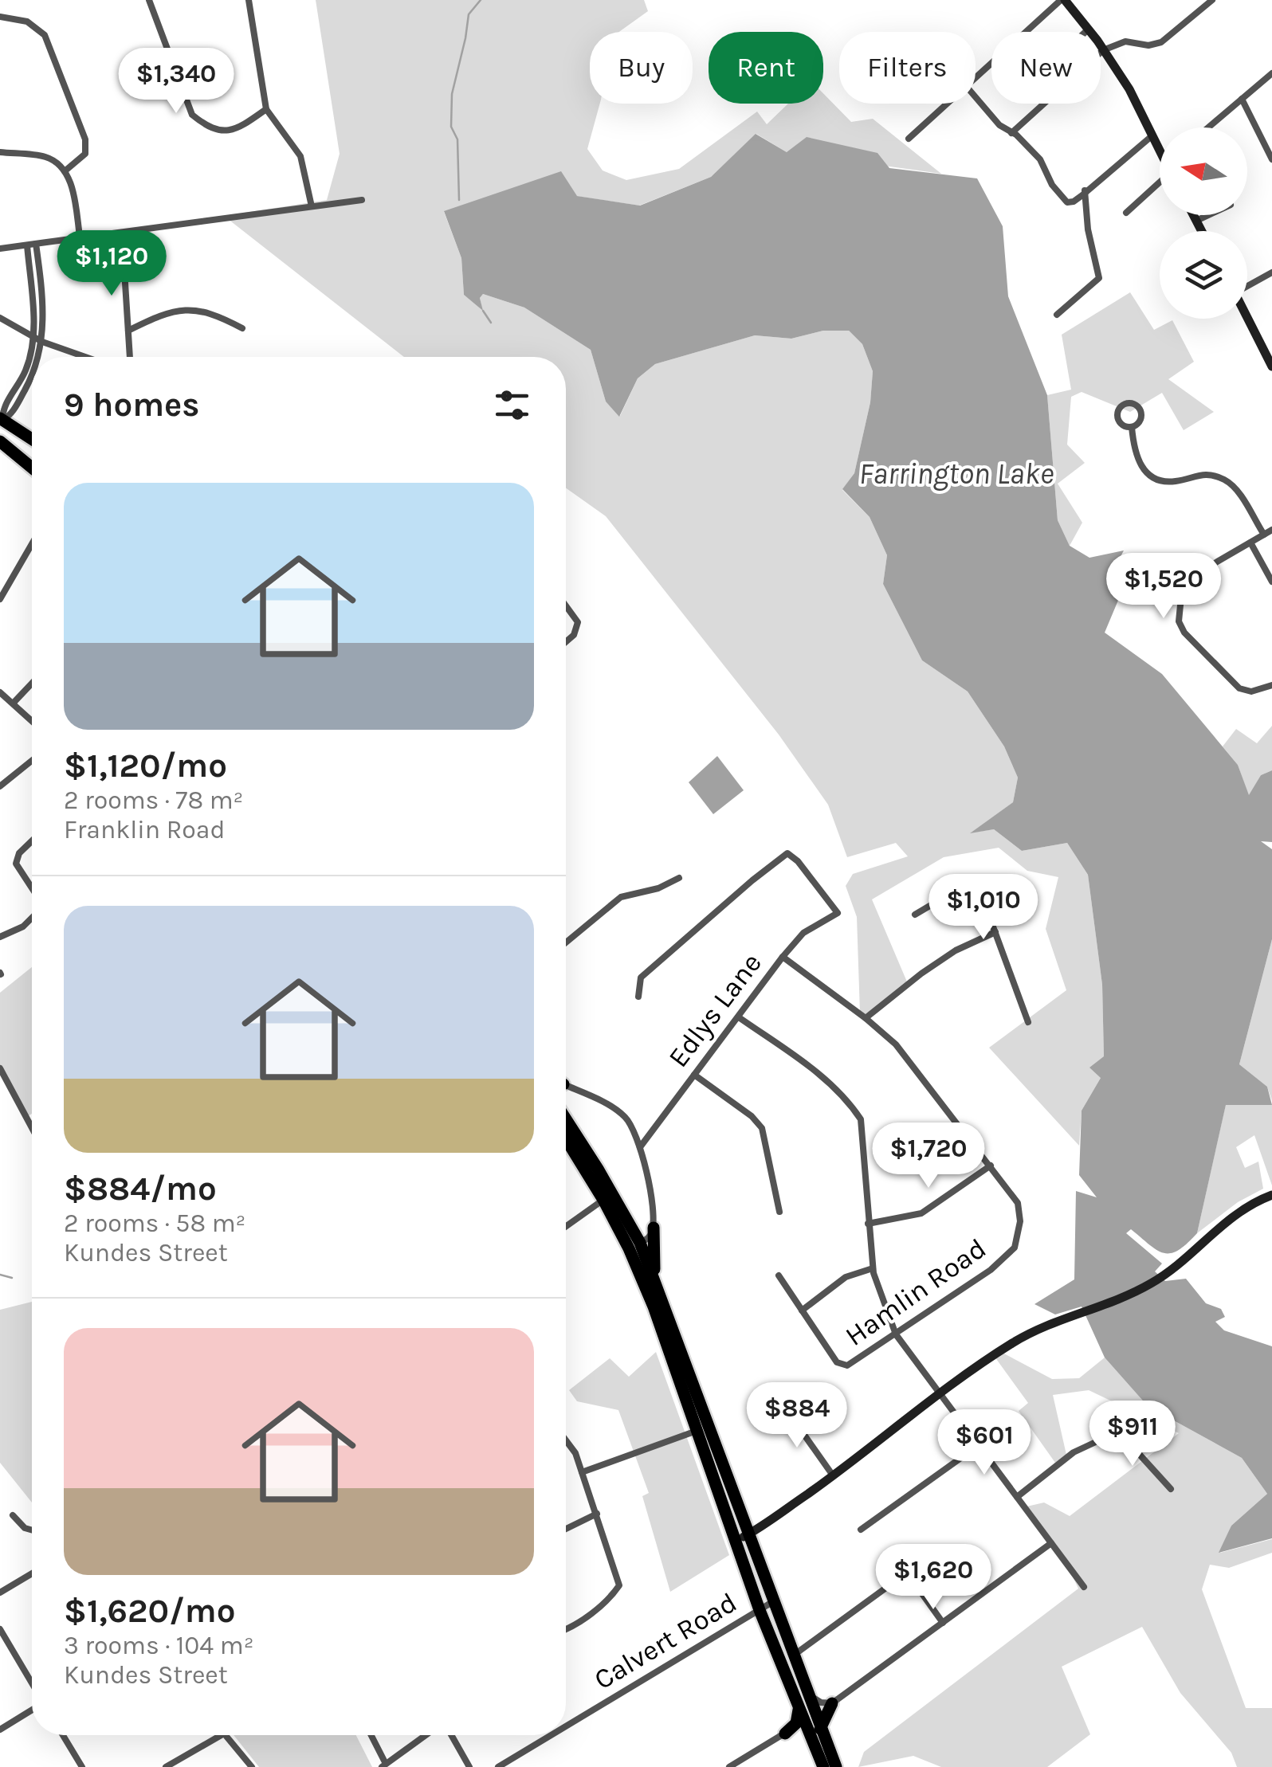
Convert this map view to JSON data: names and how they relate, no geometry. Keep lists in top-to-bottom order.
{
  "streets": {
    "street": ["Edlys Lane", "Hamlin Road", "Calvert Road"]
  },
  "crossings": [
    ["Edlys Lane", "Hamlin Road"]
  ],
  "water": ["Farrington Lake"],
  "north": "left",
  "page": {
    "chip": [
      "Buy",
      "Rent",
      "Filters",
      "New"
    ],
    "price": [
      "$1,340",
      "$1,120",
      "$1,520",
      "$1,010",
      "$1,720",
      "$884",
      "$911",
      "$601",
      "$1,620"
    ],
    "heading": "9 homes",
    "list": [
      {
        "name": "$1,120/mo",
        "note": "2 rooms · 78 m² · Franklin Road"
      },
      {
        "name": "$884/mo",
        "note": "2 rooms · 58 m² · Kundes Street"
      },
      {
        "name": "$1,620/mo",
        "note": "3 rooms · 104 m² · Kundes Street"
      }
    ]
  }
}
